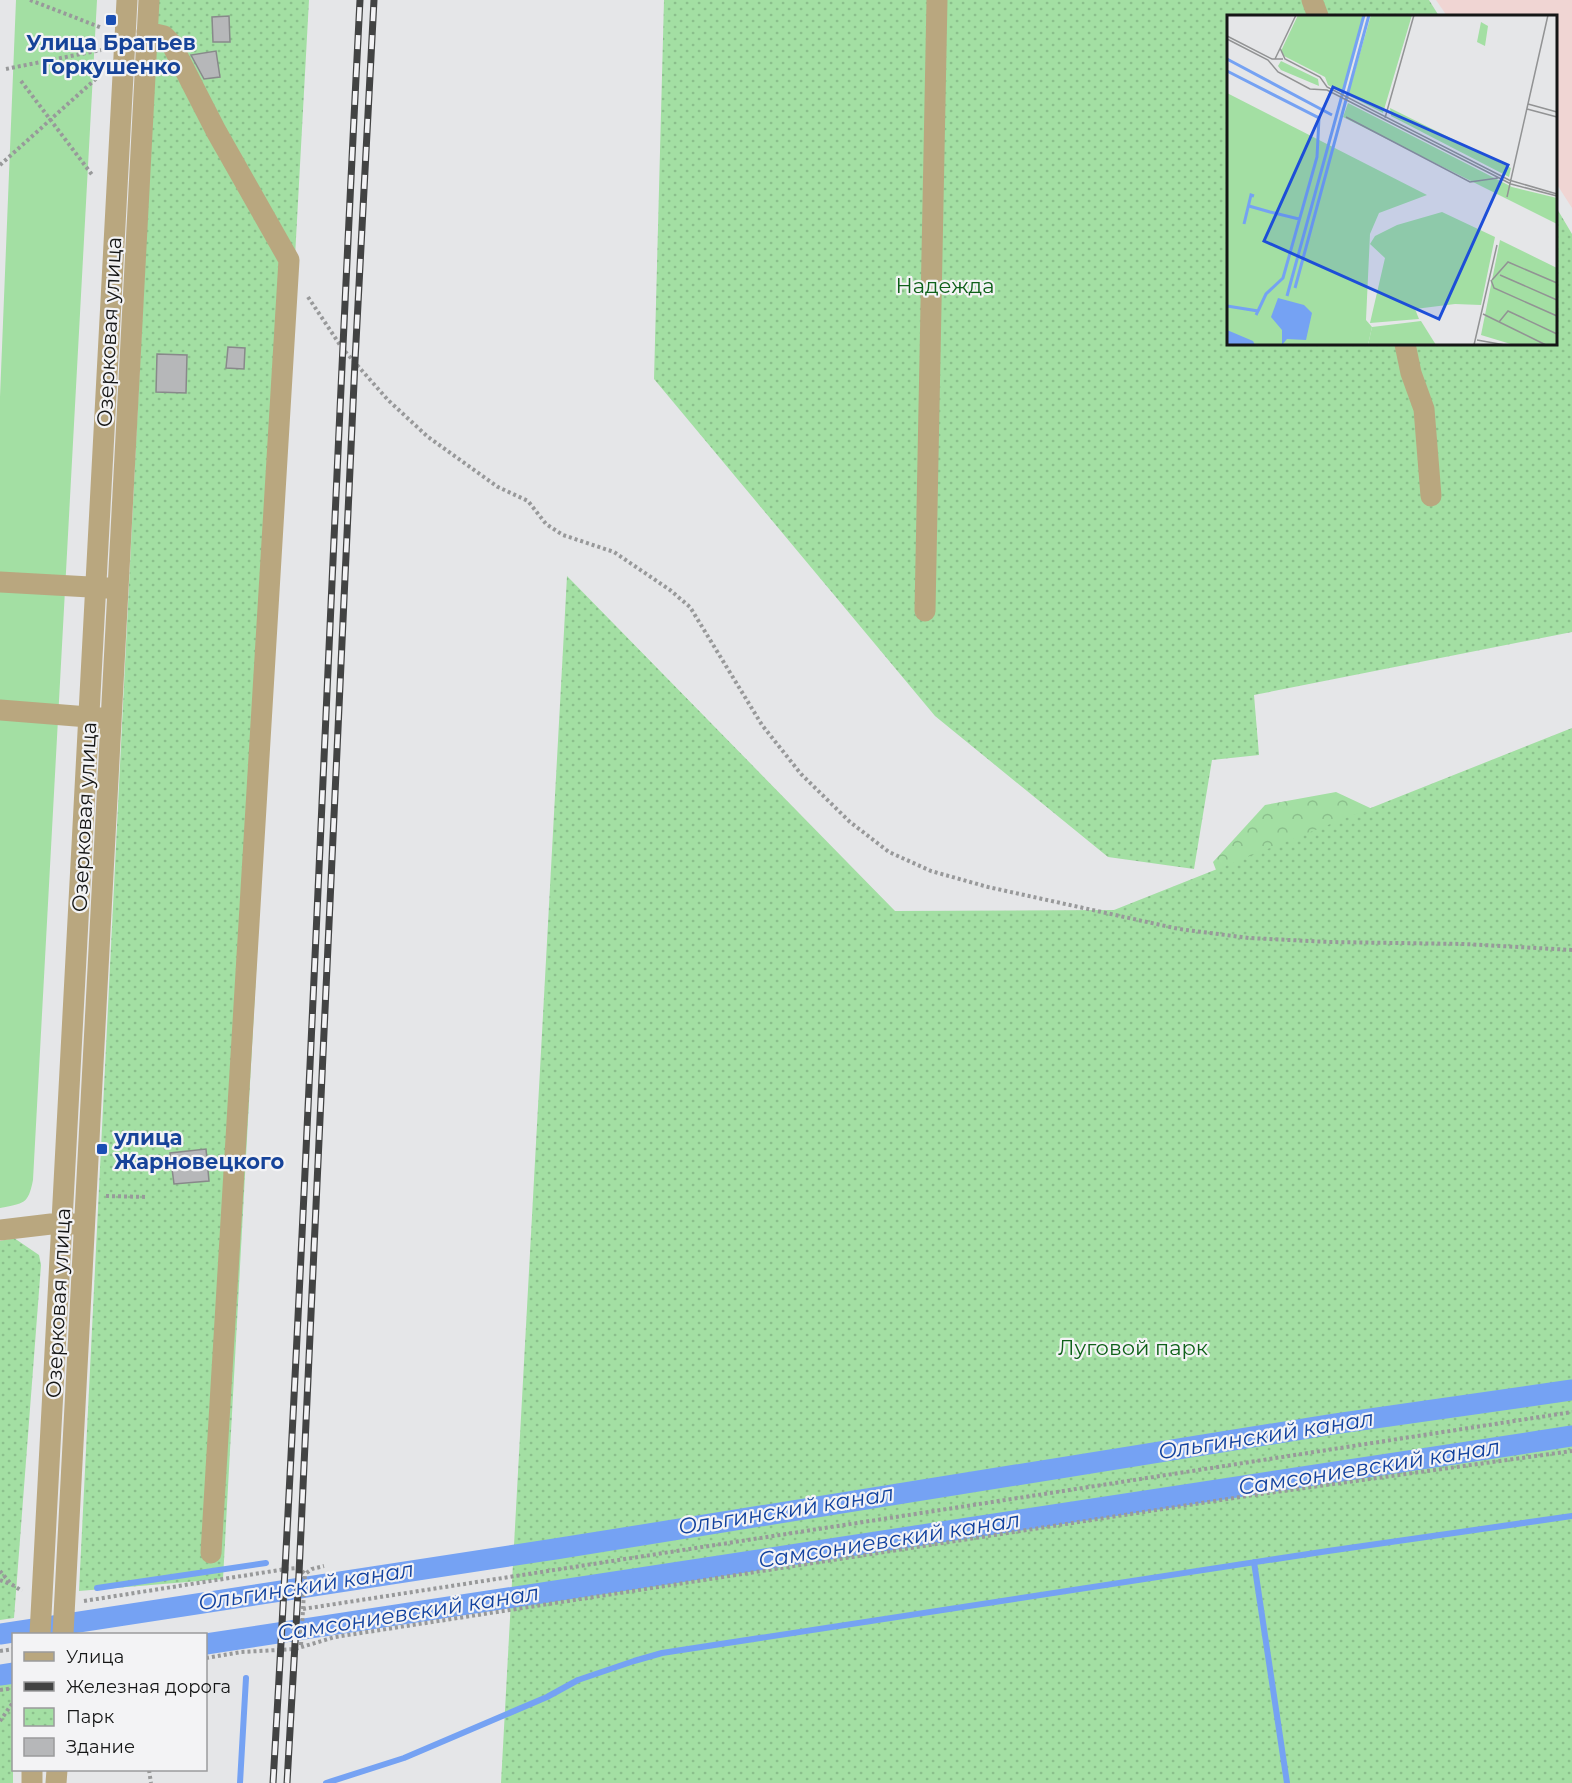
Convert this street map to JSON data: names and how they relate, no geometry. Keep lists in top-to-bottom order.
{
  "streets": {
    "street": ["Озерковая улица"]
  },
  "water": ["Ольгинский канал", "Самсониевский канал"],
  "parks": ["Надежда", "Луговой парк"],
  "places": {
    "transit": ["Улица Братьев Горкушенко", "улица Жарновецкого"]
  },
  "legend": [
    "Улица",
    "Железная дорога",
    "Парк",
    "Здание"
  ]
}
